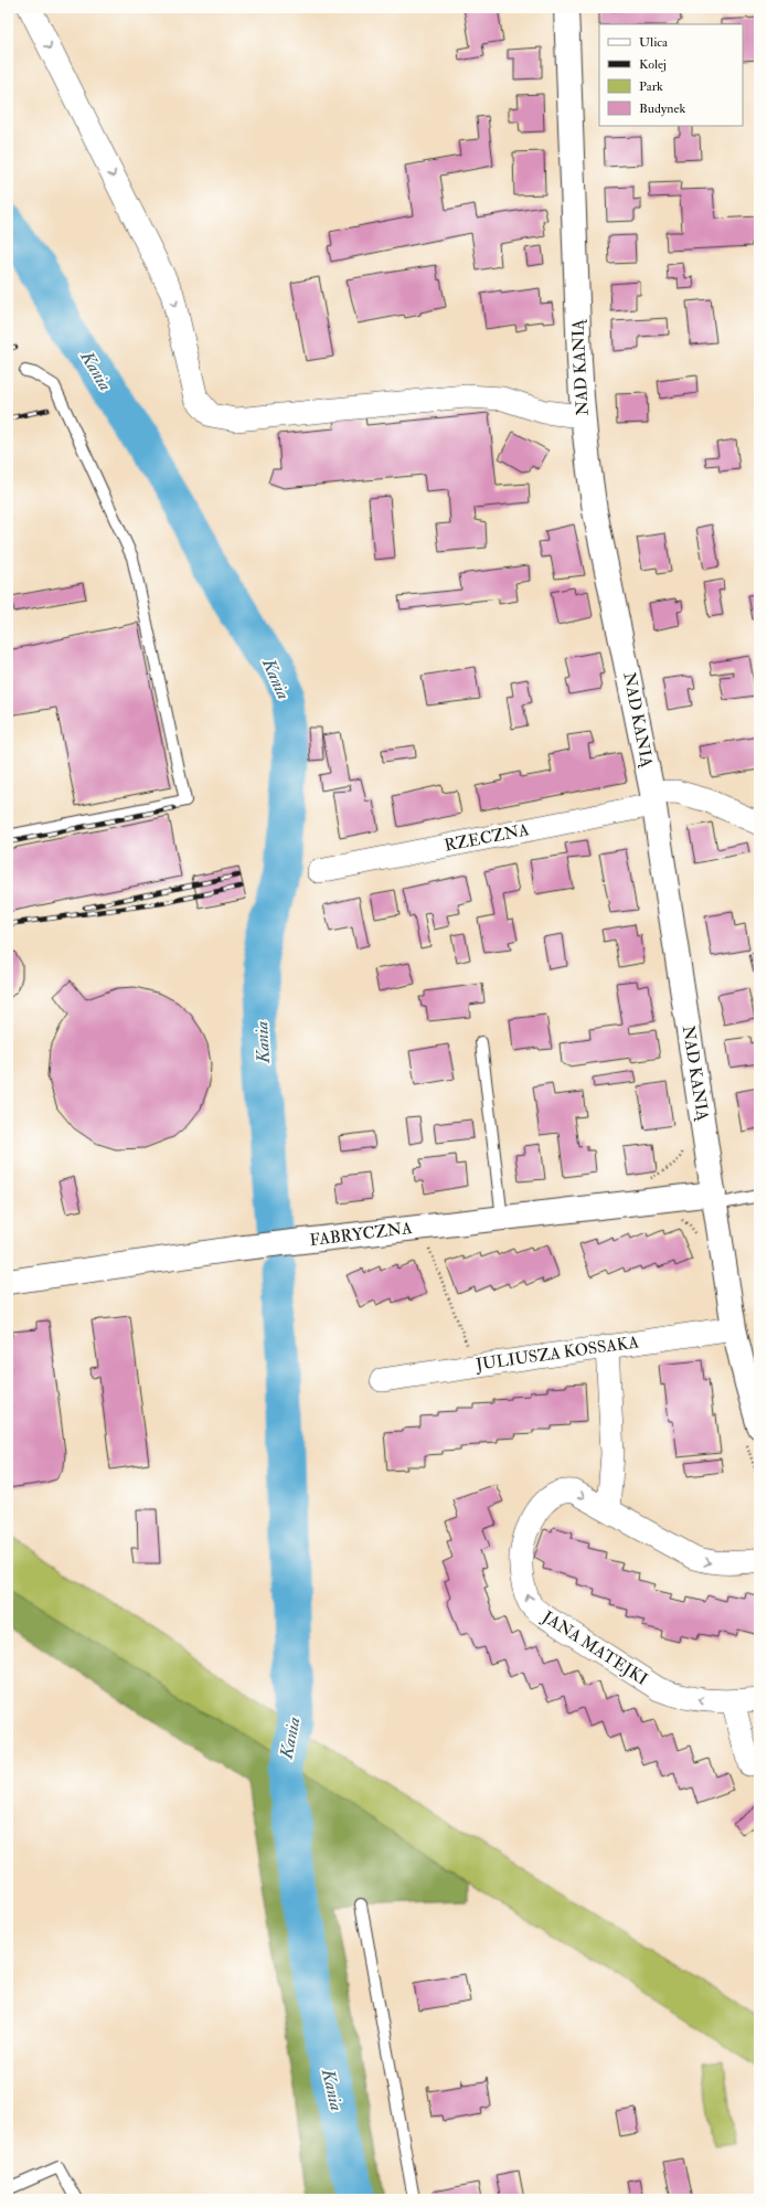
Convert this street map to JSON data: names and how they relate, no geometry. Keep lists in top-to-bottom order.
{
  "streets": {
    "street": [
      "NAD KANIĄ",
      "RZECZNA",
      "FABRYCZNA",
      "JULIUSZA KOSSAKA",
      "JANA MATEJKI"
    ]
  },
  "crossings": [
    ["NAD KANIĄ", "RZECZNA"],
    ["NAD KANIĄ", "FABRYCZNA"],
    ["NAD KANIĄ", "JULIUSZA KOSSAKA"]
  ],
  "water": ["Kania"],
  "legend": [
    "Ulica",
    "Kolej",
    "Park",
    "Budynek"
  ]
}
